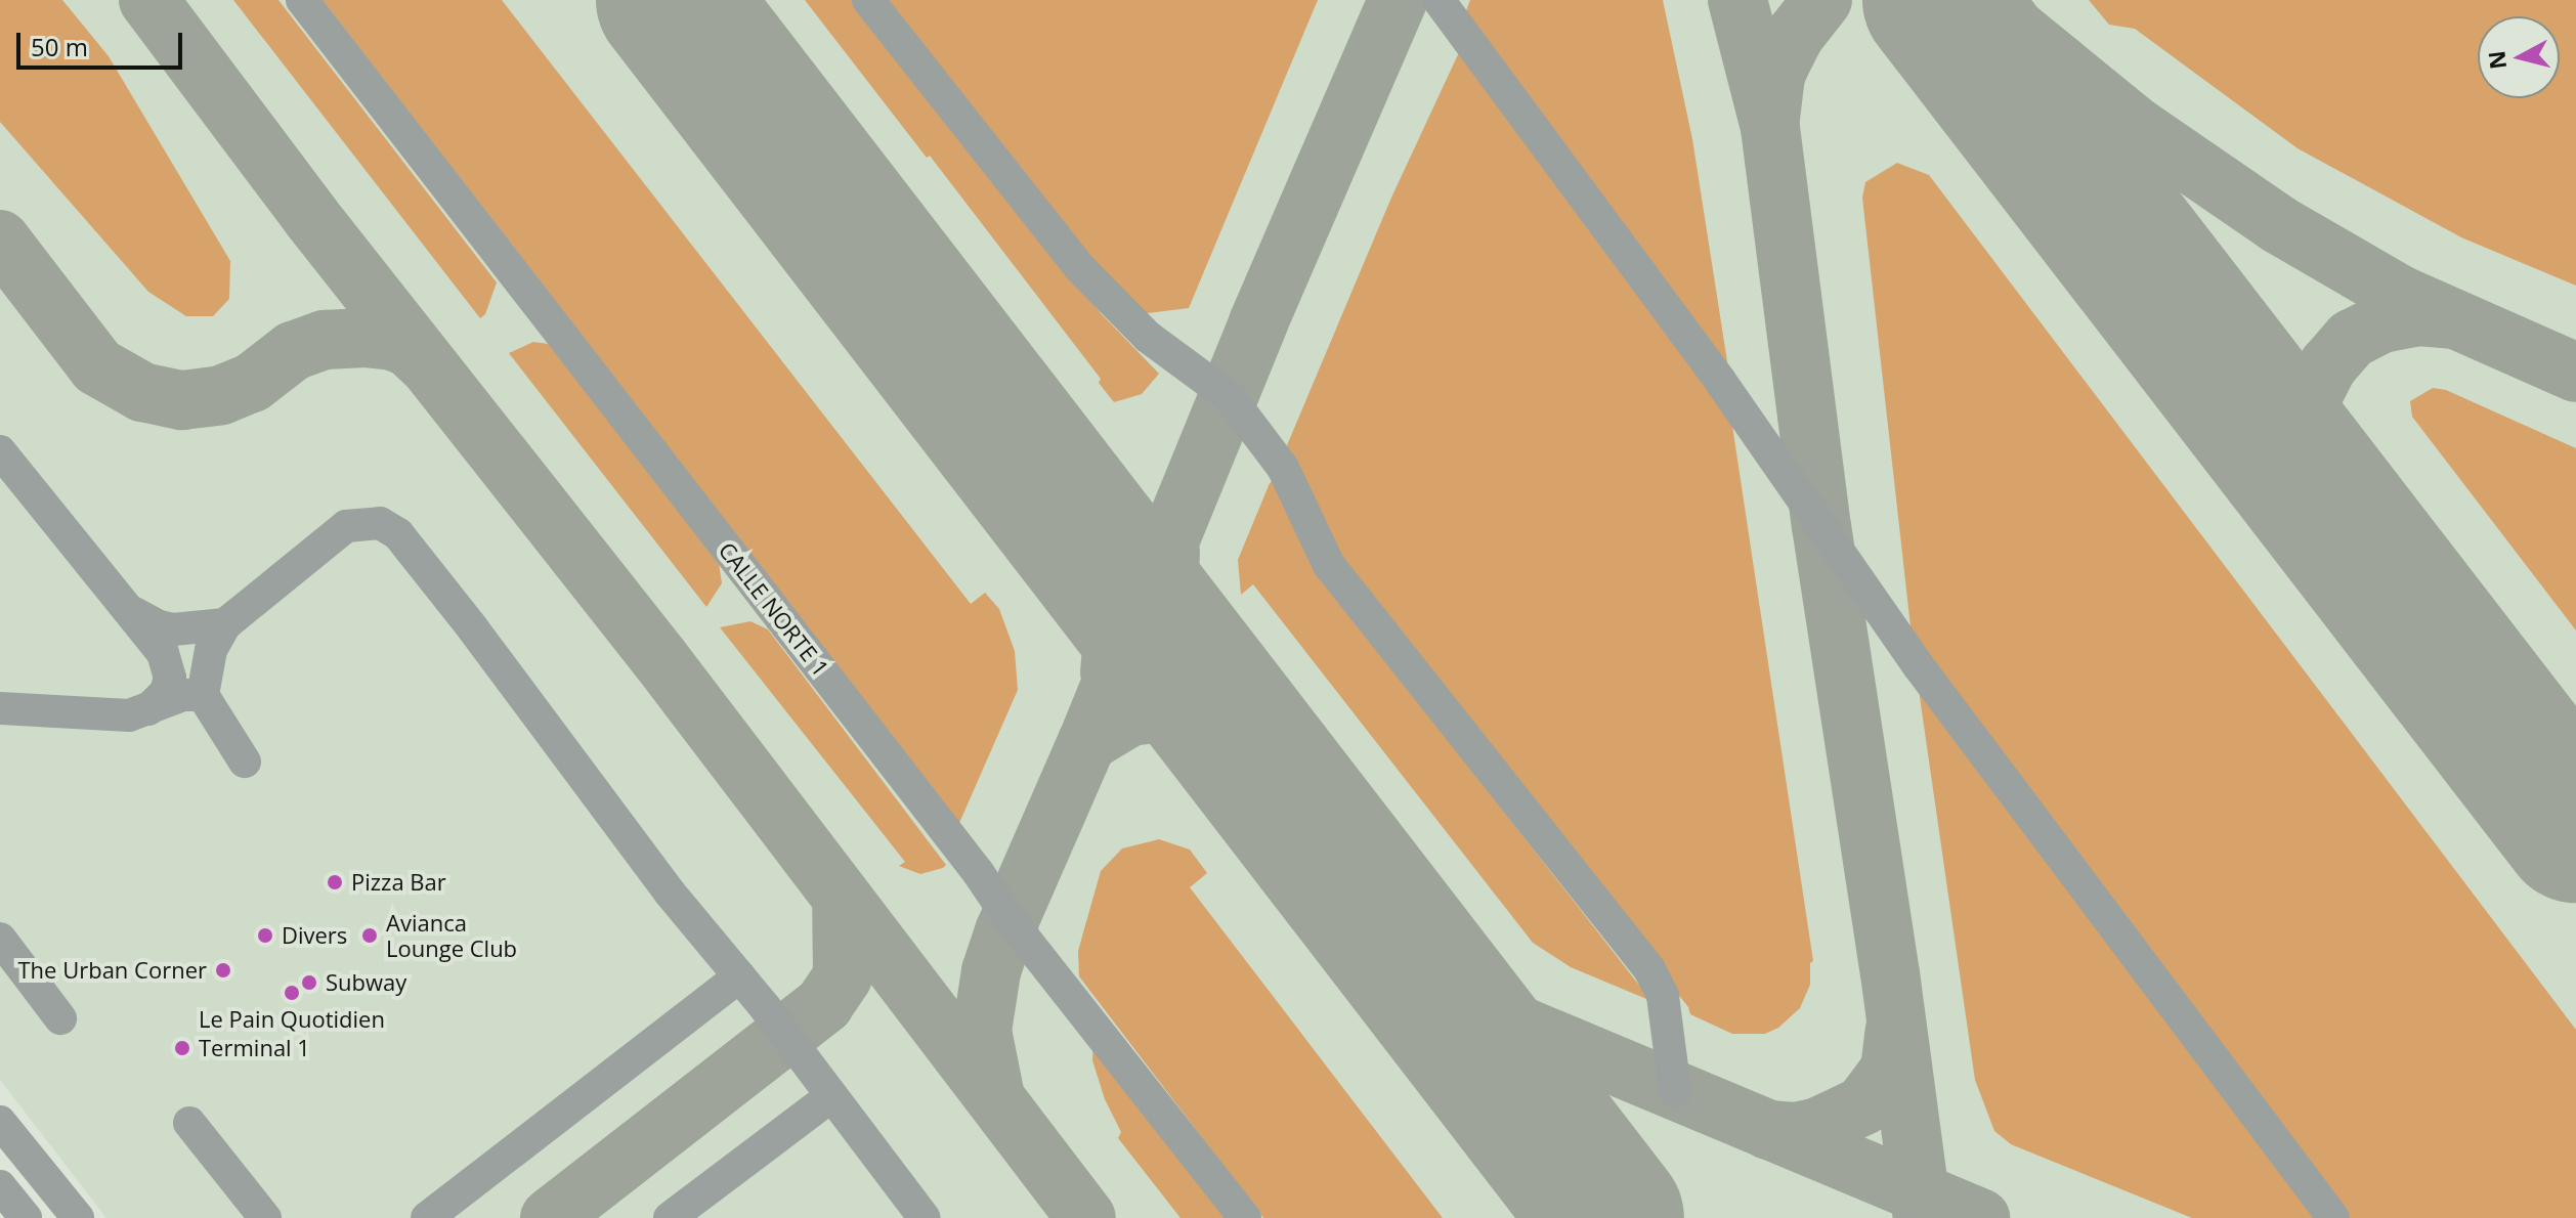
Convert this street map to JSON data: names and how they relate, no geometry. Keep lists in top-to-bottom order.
{
  "streets": {
    "street": ["CALLE NORTE 1"]
  },
  "places": [
    "Pizza Bar",
    "Divers",
    "Avianca Lounge Club",
    "The Urban Corner",
    "Subway",
    "Le Pain Quotidien",
    "Terminal 1"
  ],
  "scale_bar": "50 m",
  "north": "left"
}
